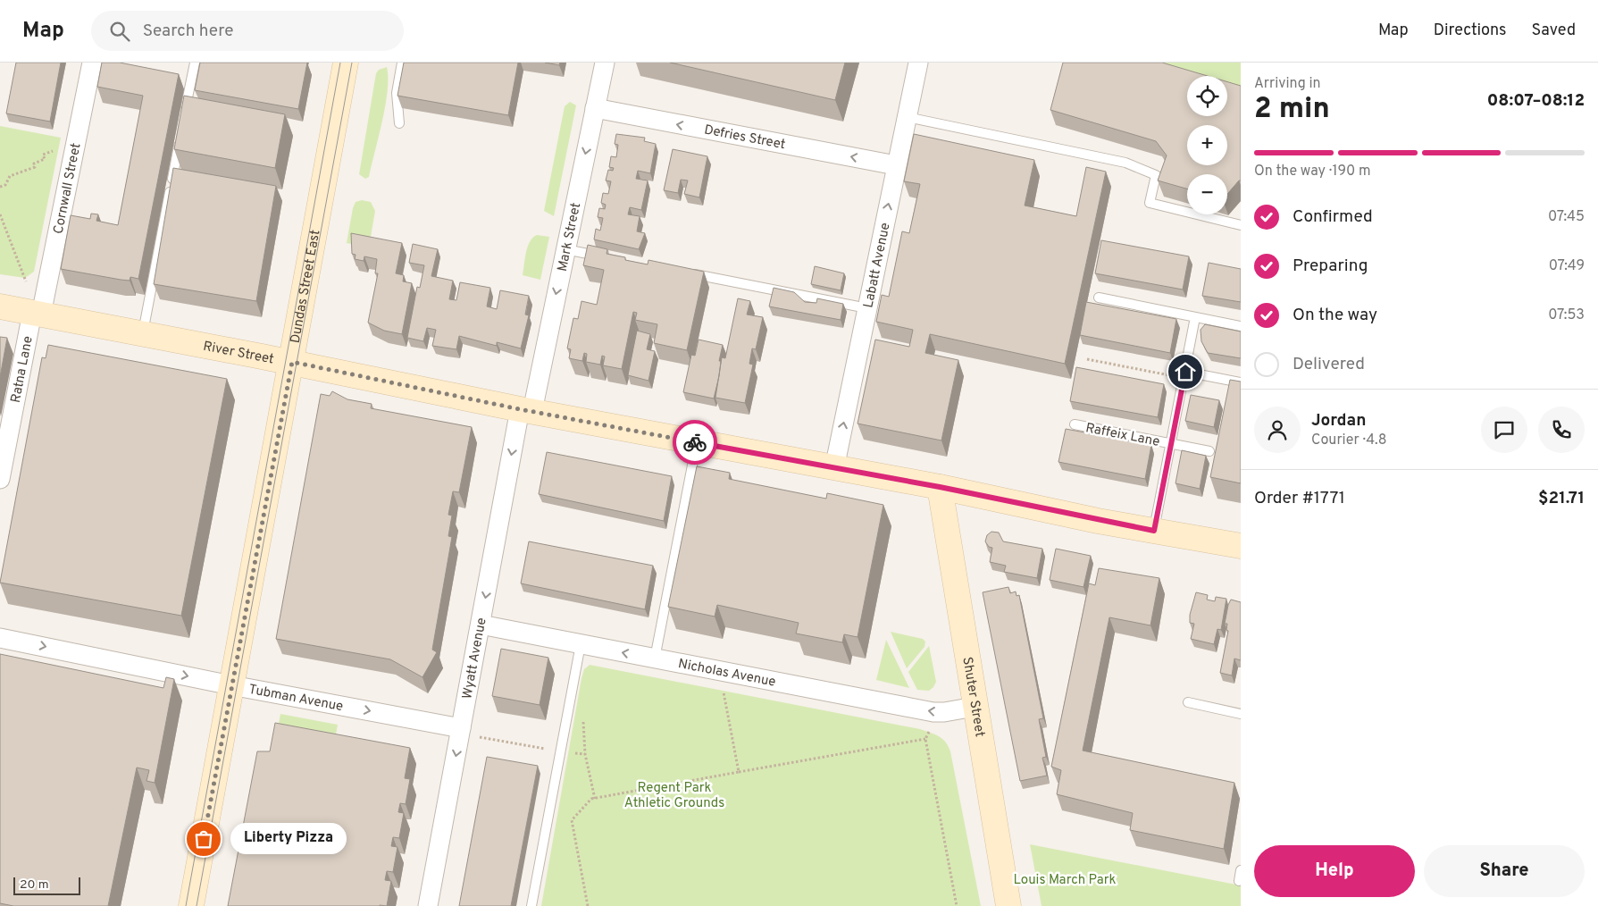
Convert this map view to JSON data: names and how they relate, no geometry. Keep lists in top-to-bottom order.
{
  "streets": {
    "street": [
      "Defries Street",
      "Cornwall Street",
      "Mark Street",
      "Labatt Avenue",
      "Dundas Street East",
      "River Street",
      "Ratna Lane",
      "Wyatt Avenue",
      "Nicholas Avenue",
      "Tubman Avenue",
      "Shuter Street"
    ],
    "lane": ["Raffeix Lane"]
  },
  "crossings": [
    ["Defries Street", "Mark Street"],
    ["Defries Street", "Labatt Avenue"],
    ["Cornwall Street", "River Street"],
    ["Cornwall Street", "Ratna Lane"],
    ["Mark Street", "River Street"],
    ["Mark Street", "Wyatt Avenue"],
    ["Labatt Avenue", "River Street"],
    ["Dundas Street East", "River Street"],
    ["Dundas Street East", "Tubman Avenue"],
    ["River Street", "Ratna Lane"],
    ["River Street", "Raffeix Lane"],
    ["River Street", "Wyatt Avenue"],
    ["River Street", "Shuter Street"],
    ["Wyatt Avenue", "Nicholas Avenue"],
    ["Wyatt Avenue", "Tubman Avenue"],
    ["Nicholas Avenue", "Shuter Street"]
  ],
  "one_way": [
    "Defries Street",
    "Mark Street",
    "Labatt Avenue",
    "Wyatt Avenue",
    "Nicholas Avenue",
    "Tubman Avenue"
  ],
  "parks": ["Regent Park Athletic Grounds", "Louis March Park"],
  "places": ["Liberty Pizza"],
  "scale_bar": "20 m",
  "page": {
    "header": "Map",
    "search": "Search here",
    "nav": ["Map", "Directions", "Saved"],
    "heading": ["2 min", "Arriving in", "08:07–08:12"],
    "panel": [
      "Jordan",
      "Courier · 4.8",
      "Order #1771",
      "$21.71"
    ],
    "map_buttons": ["+", "−"],
    "bar": "On the way · 190 m",
    "list": [
      ["Confirmed", "07:45"],
      ["Preparing", "07:49"],
      ["On the way", "07:53"],
      "Delivered"
    ],
    "bubble": "Liberty Pizza",
    "buttons": ["Help", "Share"],
    "scale": "20 m"
  }
}
